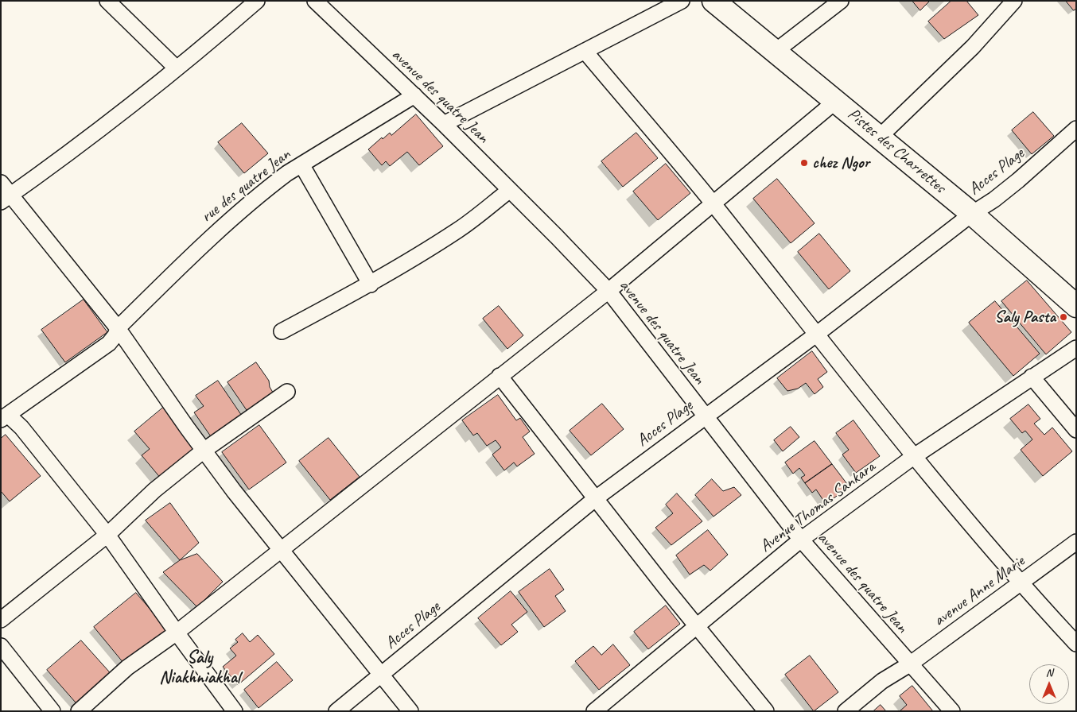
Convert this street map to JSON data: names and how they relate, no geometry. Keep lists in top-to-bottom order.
{
  "streets": {
    "main road": ["Pistes des Charrettes"],
    "street": [
      "avenue des quatre Jean",
      "Acces Plage",
      "rue des quatre Jean",
      "Avenue Thomas Sankara",
      "avenue Anne Marie"
    ]
  },
  "crossings": [
    ["avenue des quatre Jean", "Acces Plage"],
    ["avenue des quatre Jean", "rue des quatre Jean"],
    ["avenue des quatre Jean", "Avenue Thomas Sankara"],
    ["avenue des quatre Jean", "avenue Anne Marie"],
    ["Pistes des Charrettes", "Acces Plage"]
  ],
  "districts": ["Saly Niakhniakhal"],
  "places": ["chez Ngor", "Saly Pasta"],
  "north": "top"
}
